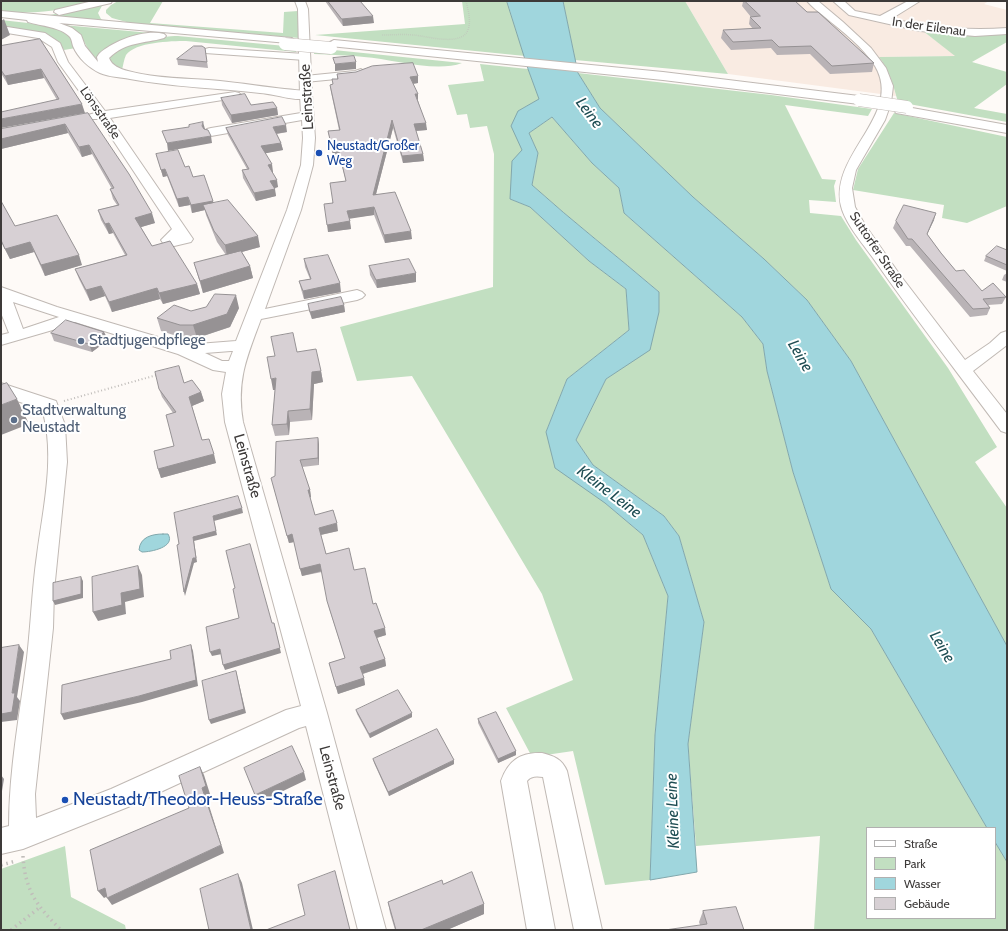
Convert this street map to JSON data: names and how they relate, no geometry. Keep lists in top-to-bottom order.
{
  "streets": {
    "main road": ["Leinstraße"],
    "street": ["In der Eilenau", "Lönsstraße", "Suttorfer Straße"]
  },
  "water": ["Leine", "Kleine Leine"],
  "places": [
    "Neustadt/Großer Weg",
    "Stadtjugendpflege",
    "Stadtverwaltung Neustadt",
    "Neustadt/Theodor-Heuss-Straße"
  ],
  "legend": [
    "Straße",
    "Park",
    "Wasser",
    "Gebäude"
  ]
}
